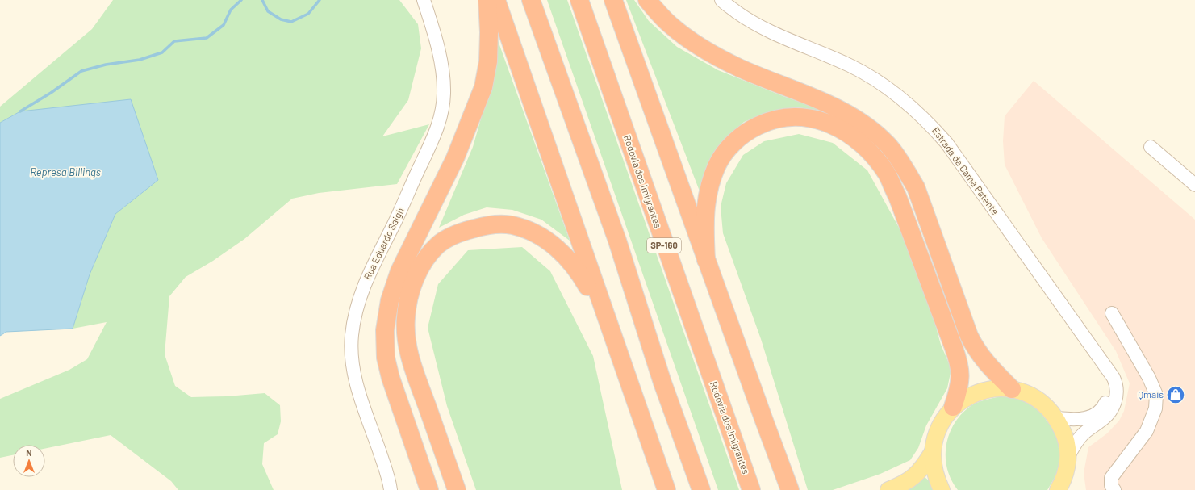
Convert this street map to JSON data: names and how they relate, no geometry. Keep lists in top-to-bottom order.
{
  "streets": {
    "highway": ["Rodovia dos Imigrantes", "SP-160"],
    "street": ["Estrada da Cama Patente", "Rua Eduardo Saigh"]
  },
  "water": ["Represa Billings"],
  "places": {
    "shop": ["Qmais"]
  },
  "north": "top"
}
